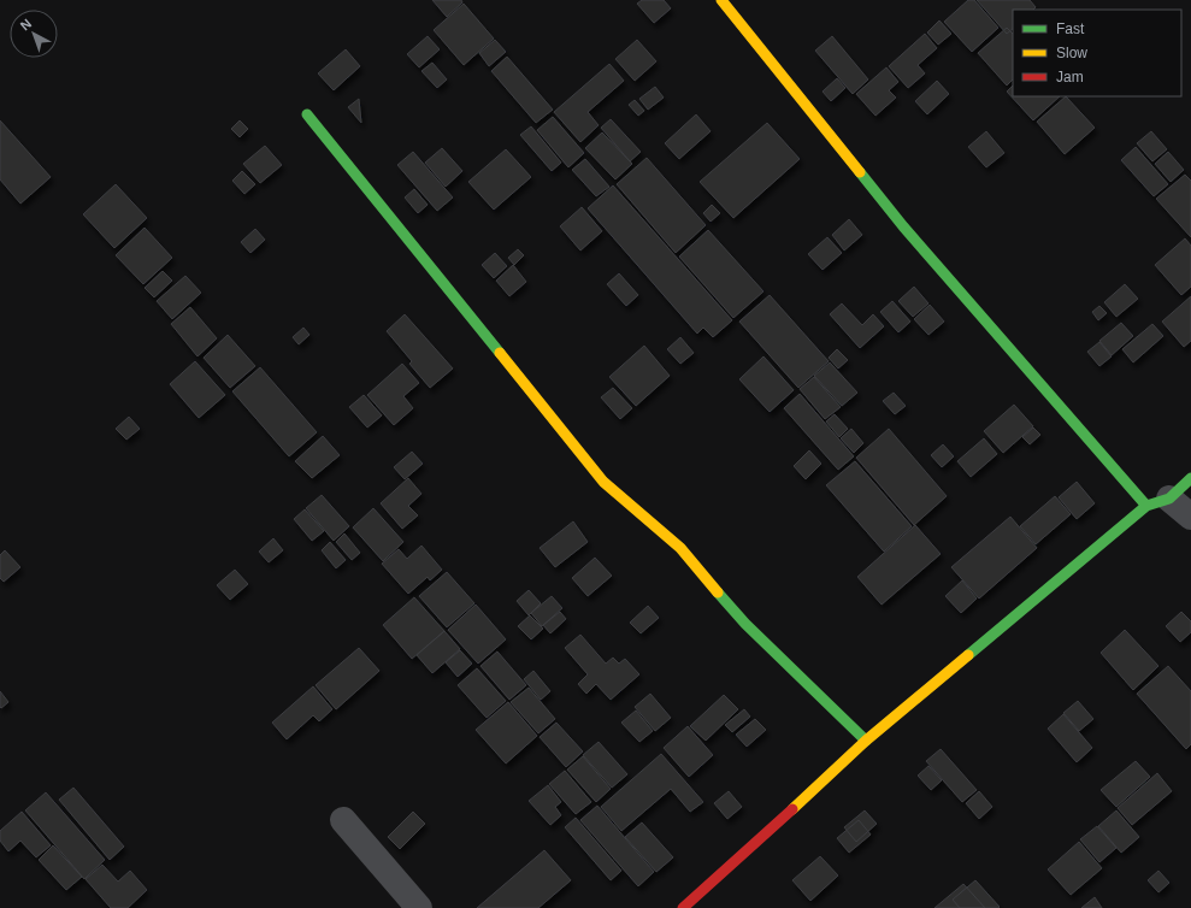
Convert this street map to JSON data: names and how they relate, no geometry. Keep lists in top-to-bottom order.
{
  "legend": ["Fast", "Slow", "Jam"],
  "north": "top left"
}
